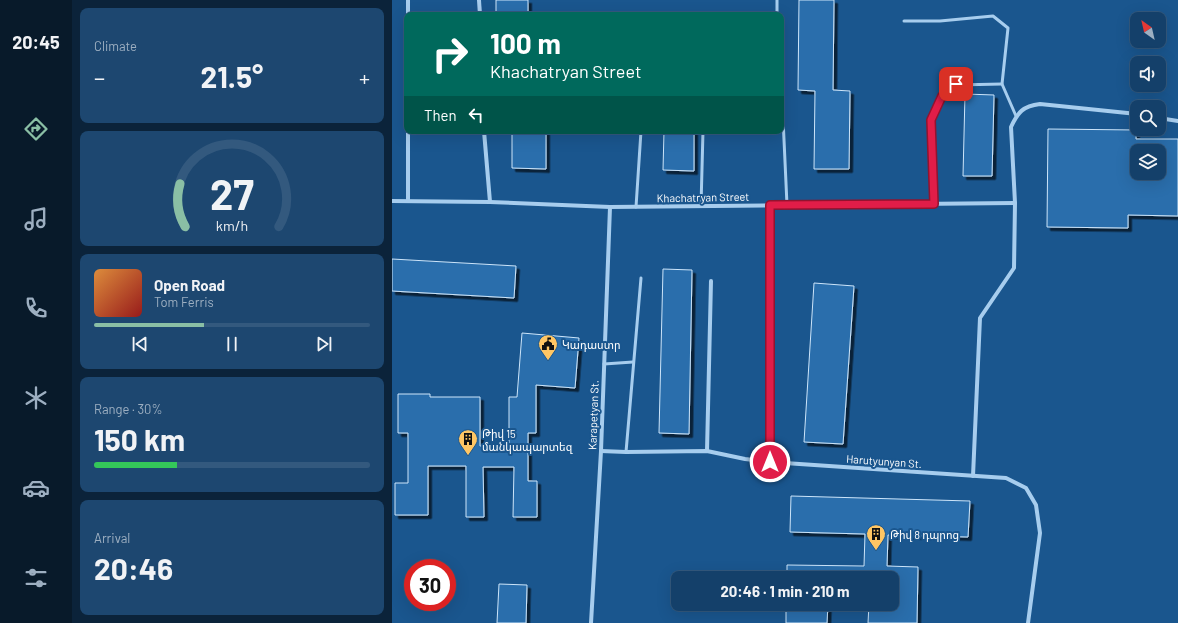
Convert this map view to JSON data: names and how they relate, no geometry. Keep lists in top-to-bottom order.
{
  "streets": {
    "street": ["Khachatryan Street", "Karapetyan St.", "Harutyunyan St."]
  },
  "crossings": [
    ["Khachatryan Street", "Karapetyan St."],
    ["Karapetyan St.", "Harutyunyan St."]
  ],
  "places": {
    "public building": ["Կադաստր"],
    "building": ["Թիվ 15 մանկապարտեզ", "Թիվ 8 դպրոց"]
  },
  "north": "top left",
  "page": {
    "tabs": "20:45",
    "tile": [
      "Climate",
      ["Range · 30%", "150 km"],
      ["Arrival", "20:46"]
    ],
    "turn": ["100 m", "Khachatryan Street"],
    "heat": ["−", "21.5°", "+"],
    "then": "Then",
    "song": ["Open Road", "Tom Ferris"],
    "limit": "30",
    "trip": "20:46 · 1 min · 210 m",
    "gauge": ["27", "km/h"]
  }
}
